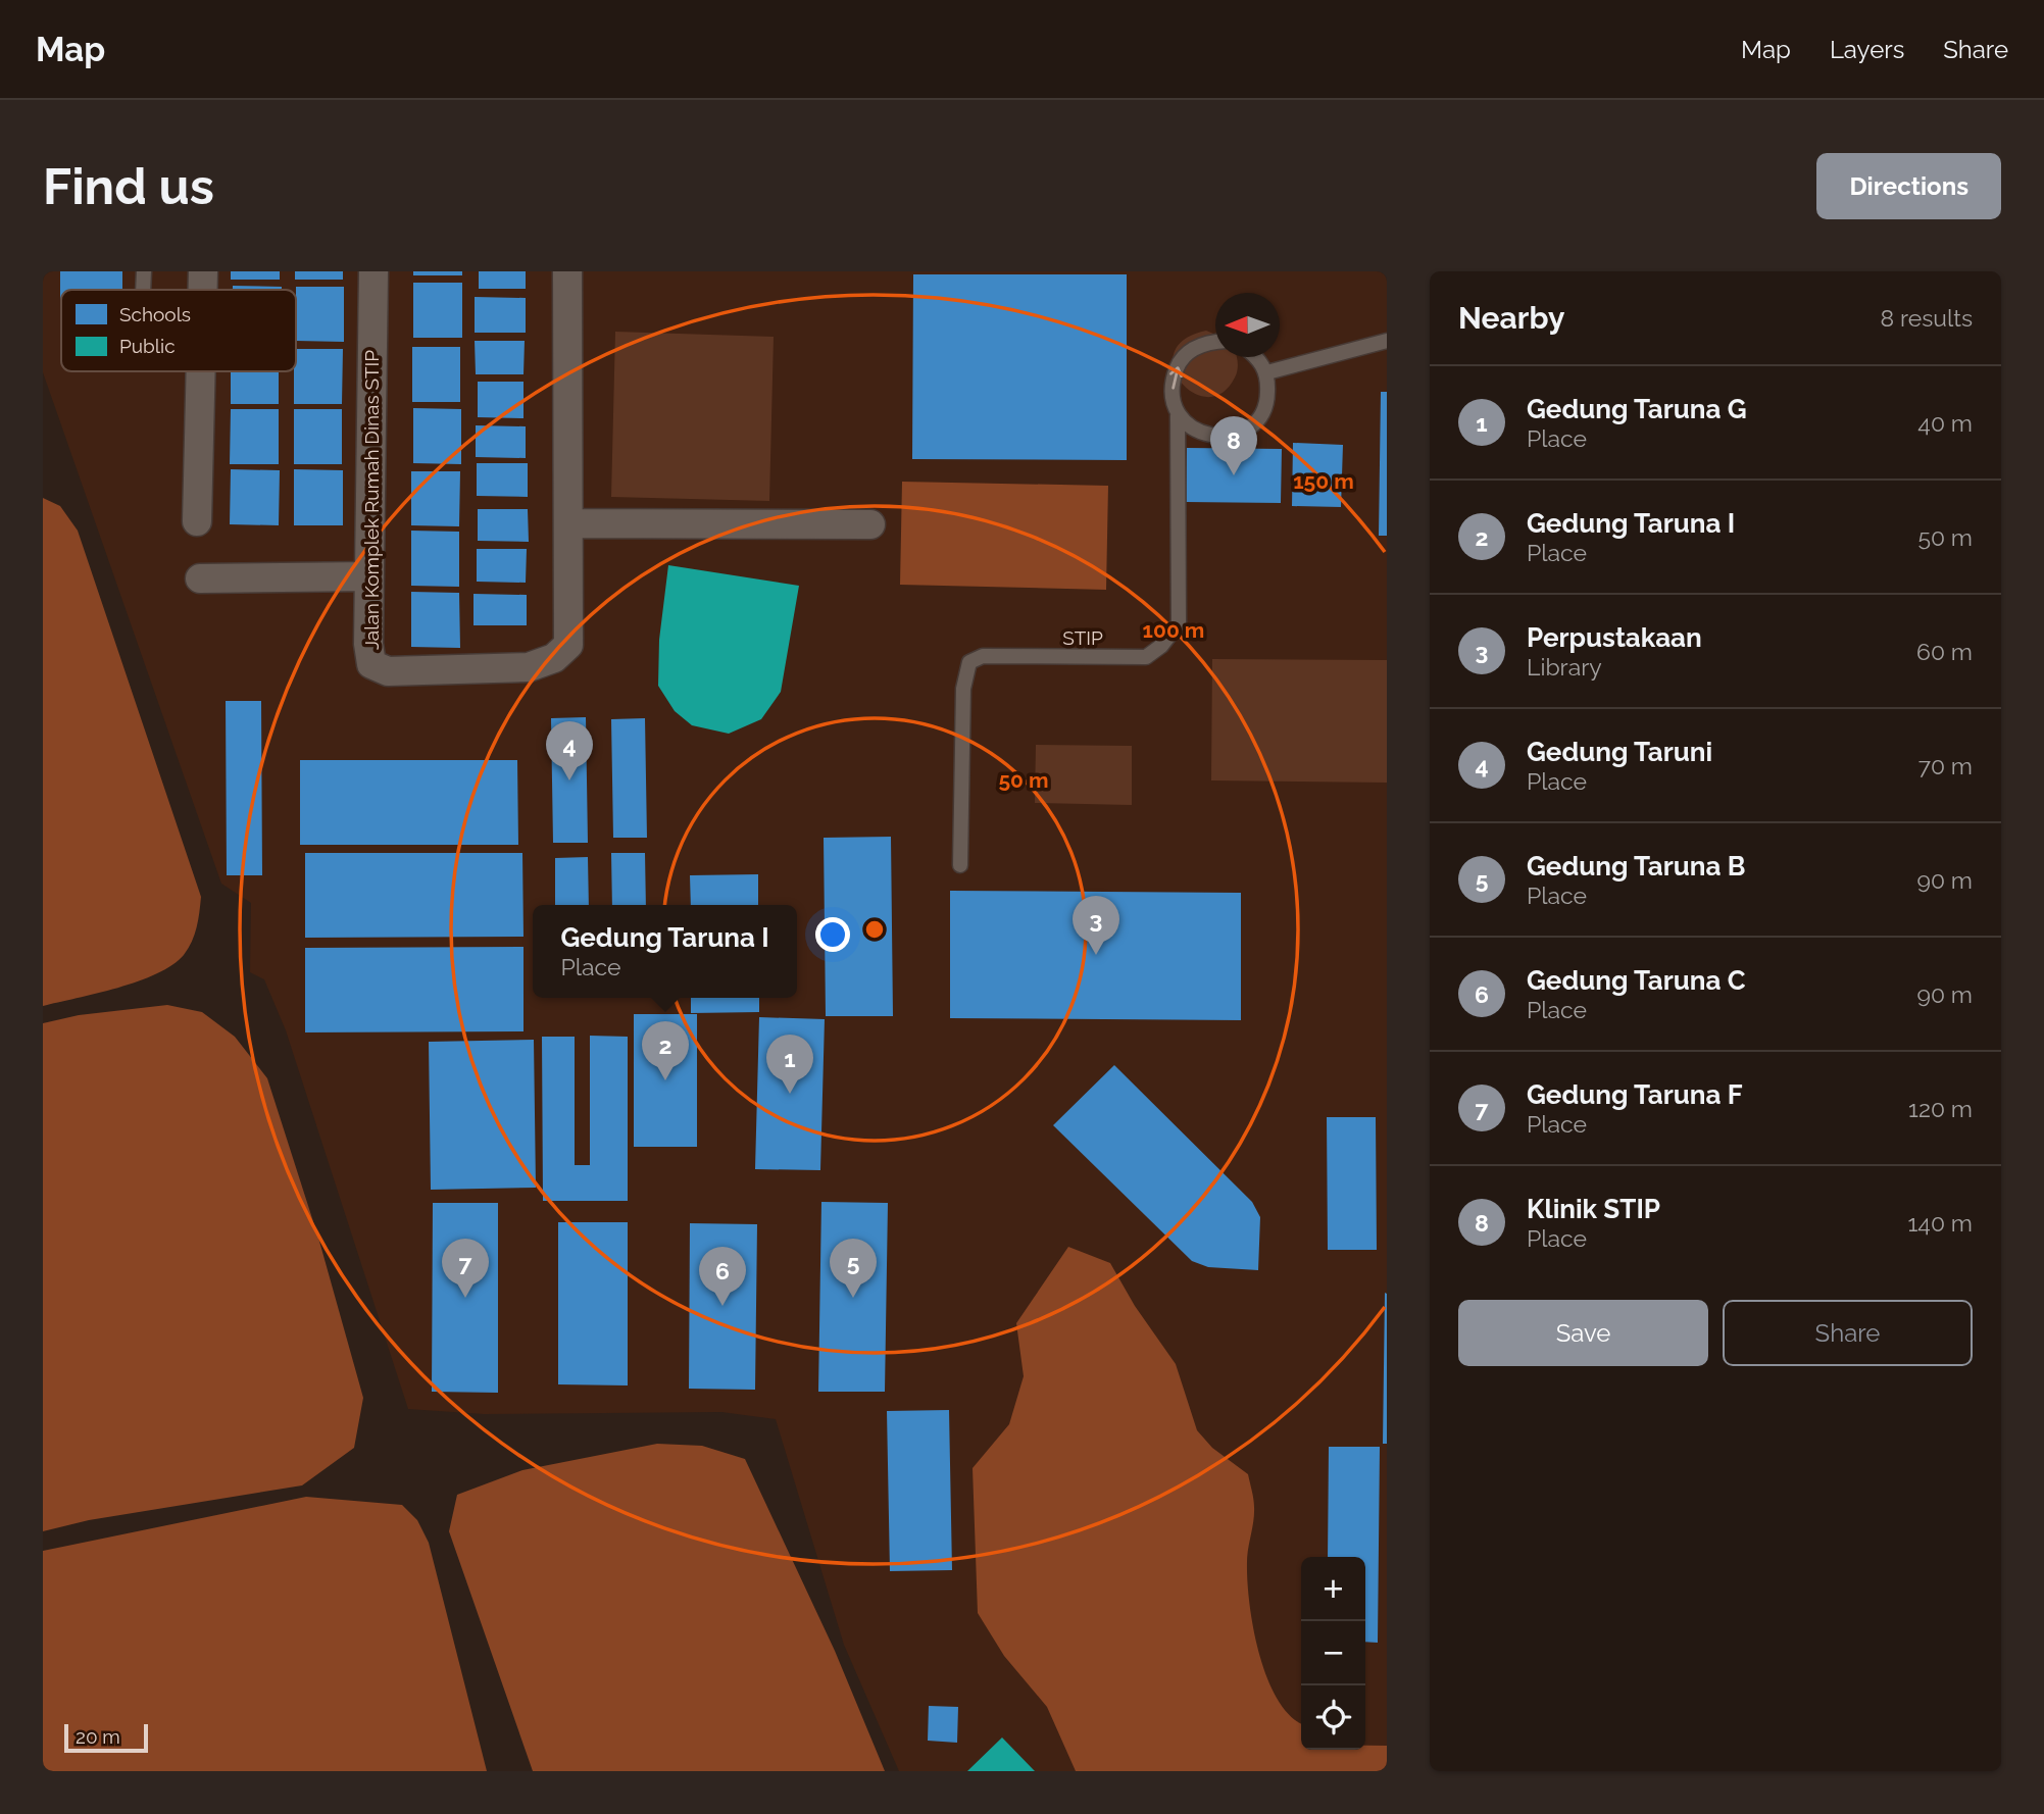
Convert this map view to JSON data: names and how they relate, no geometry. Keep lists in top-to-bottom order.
{
  "streets": {
    "street": ["Jalan Komplek Rumah Dinas STIP"],
    "lane": ["STIP"]
  },
  "legend": ["Schools", "Public"],
  "scale_bar": "20 m",
  "north": "left",
  "page": {
    "header": "Map",
    "nav": ["Map", "Layers", "Share"],
    "buttons": [
      "Directions",
      ["Save", "Share"]
    ],
    "title": "Find us",
    "heading": ["Nearby", "8 results"],
    "list": [
      {
        "mark": "1",
        "name": "Gedung Taruna G",
        "note": "Place",
        "value": "40 m"
      },
      {
        "mark": "2",
        "name": "Gedung Taruna I",
        "note": "Place",
        "value": "50 m"
      },
      {
        "mark": "3",
        "name": "Perpustakaan",
        "note": "Library",
        "value": "60 m"
      },
      {
        "mark": "4",
        "name": "Gedung Taruni",
        "note": "Place",
        "value": "70 m"
      },
      {
        "mark": "5",
        "name": "Gedung Taruna B",
        "note": "Place",
        "value": "90 m"
      },
      {
        "mark": "6",
        "name": "Gedung Taruna C",
        "note": "Place",
        "value": "90 m"
      },
      {
        "mark": "7",
        "name": "Gedung Taruna F",
        "note": "Place",
        "value": "120 m"
      },
      {
        "mark": "8",
        "name": "Klinik STIP",
        "note": "Place",
        "value": "140 m"
      }
    ],
    "pins": [
      "8",
      "4",
      "3",
      "2",
      "1",
      "5",
      "7",
      "6"
    ],
    "popup": ["Gedung Taruna I", "Place"],
    "map_buttons": ["+", "−"],
    "scale": "20 m"
  },
  "rings": ["150 m", "100 m", "50 m"]
}
